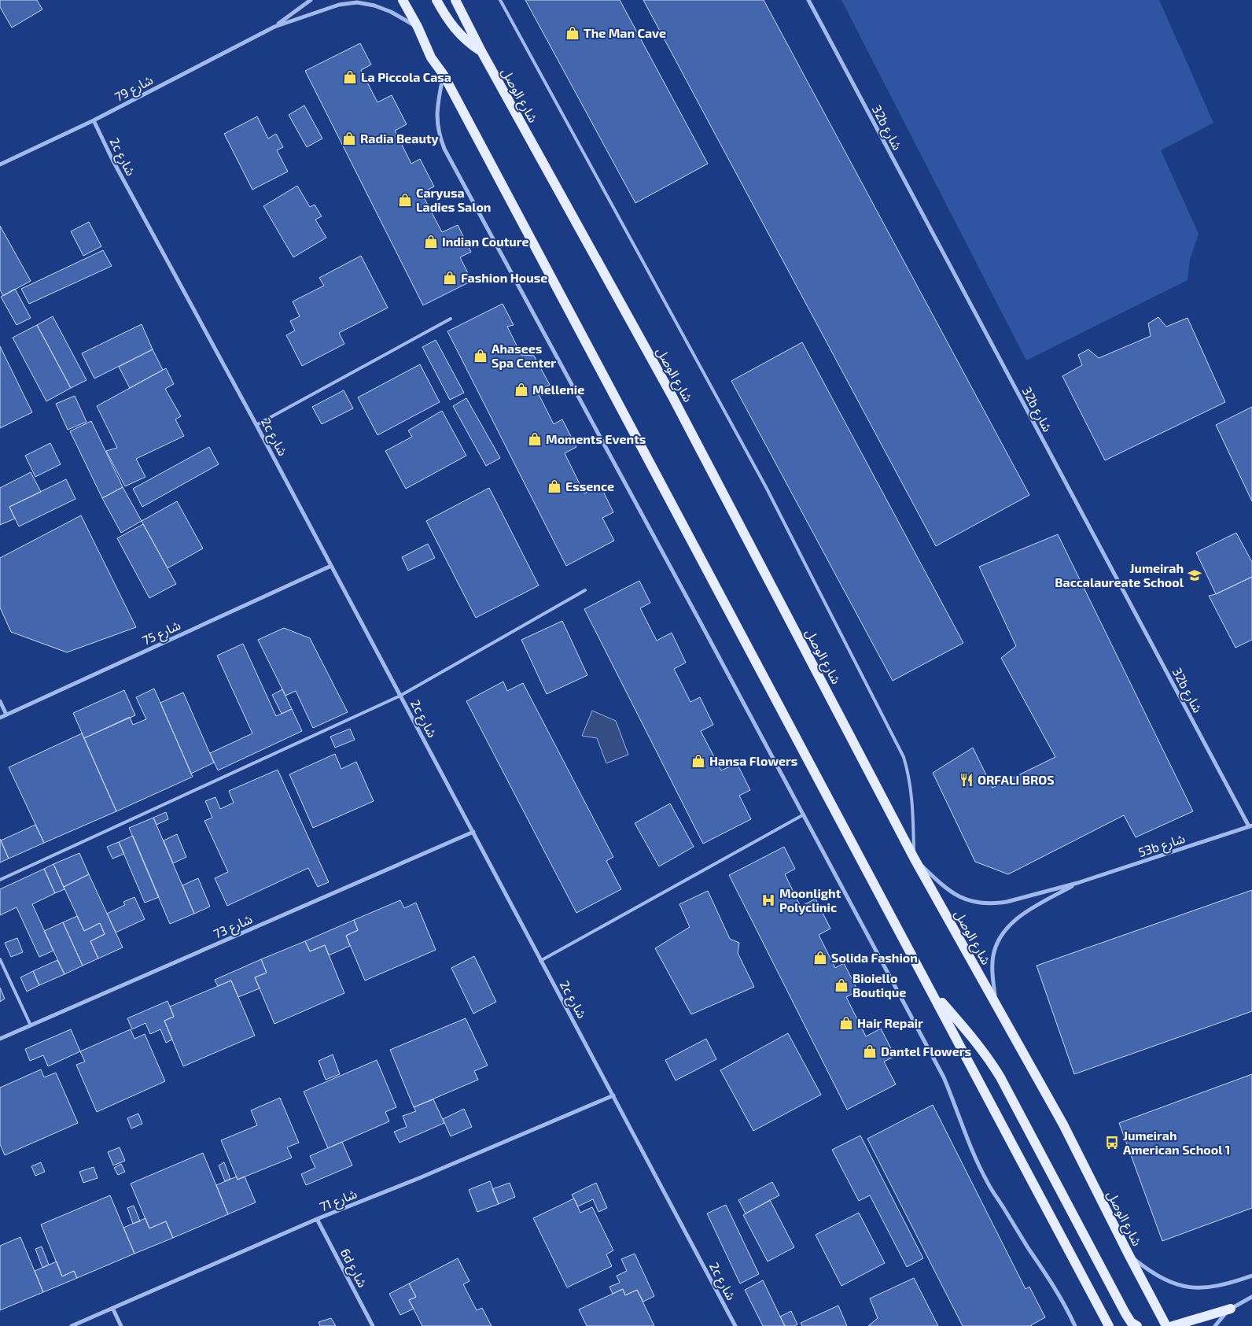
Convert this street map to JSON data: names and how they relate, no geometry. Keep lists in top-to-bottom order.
{
  "streets": {
    "main road": ["شارع الوصل"],
    "street": [
      "شارع 79",
      "32b شارع",
      "2c شارع",
      "شارع 75",
      "53b شارع",
      "شارع 73",
      "شارع 71",
      "6d شارع"
    ]
  },
  "crossings": [
    ["شارع 79", "2c شارع"],
    ["شارع الوصل", "53b شارع"],
    ["32b شارع", "53b شارع"],
    ["2c شارع", "شارع 75"],
    ["2c شارع", "شارع 73"],
    ["2c شارع", "شارع 71"],
    ["شارع 71", "6d شارع"]
  ],
  "places": {
    "shop": [
      "The Man Cave",
      "La Piccola Casa",
      "Radia Beauty",
      "Caryusa Ladies Salon",
      "Indian Couture",
      "Fashion House",
      "Ahasees Spa Center",
      "Mellenie",
      "Moments Events",
      "Essence",
      "Hansa Flowers",
      "Solida Fashion",
      "Bioiello Boutique",
      "Hair Repair",
      "Dantel Flowers"
    ],
    "school or university": ["Jumeirah Baccalaureate School"],
    "restaurant": ["ORFALI BROS"],
    "hospital": ["Moonlight Polyclinic"],
    "bus stop": ["Jumeirah American School 1"]
  }
}
